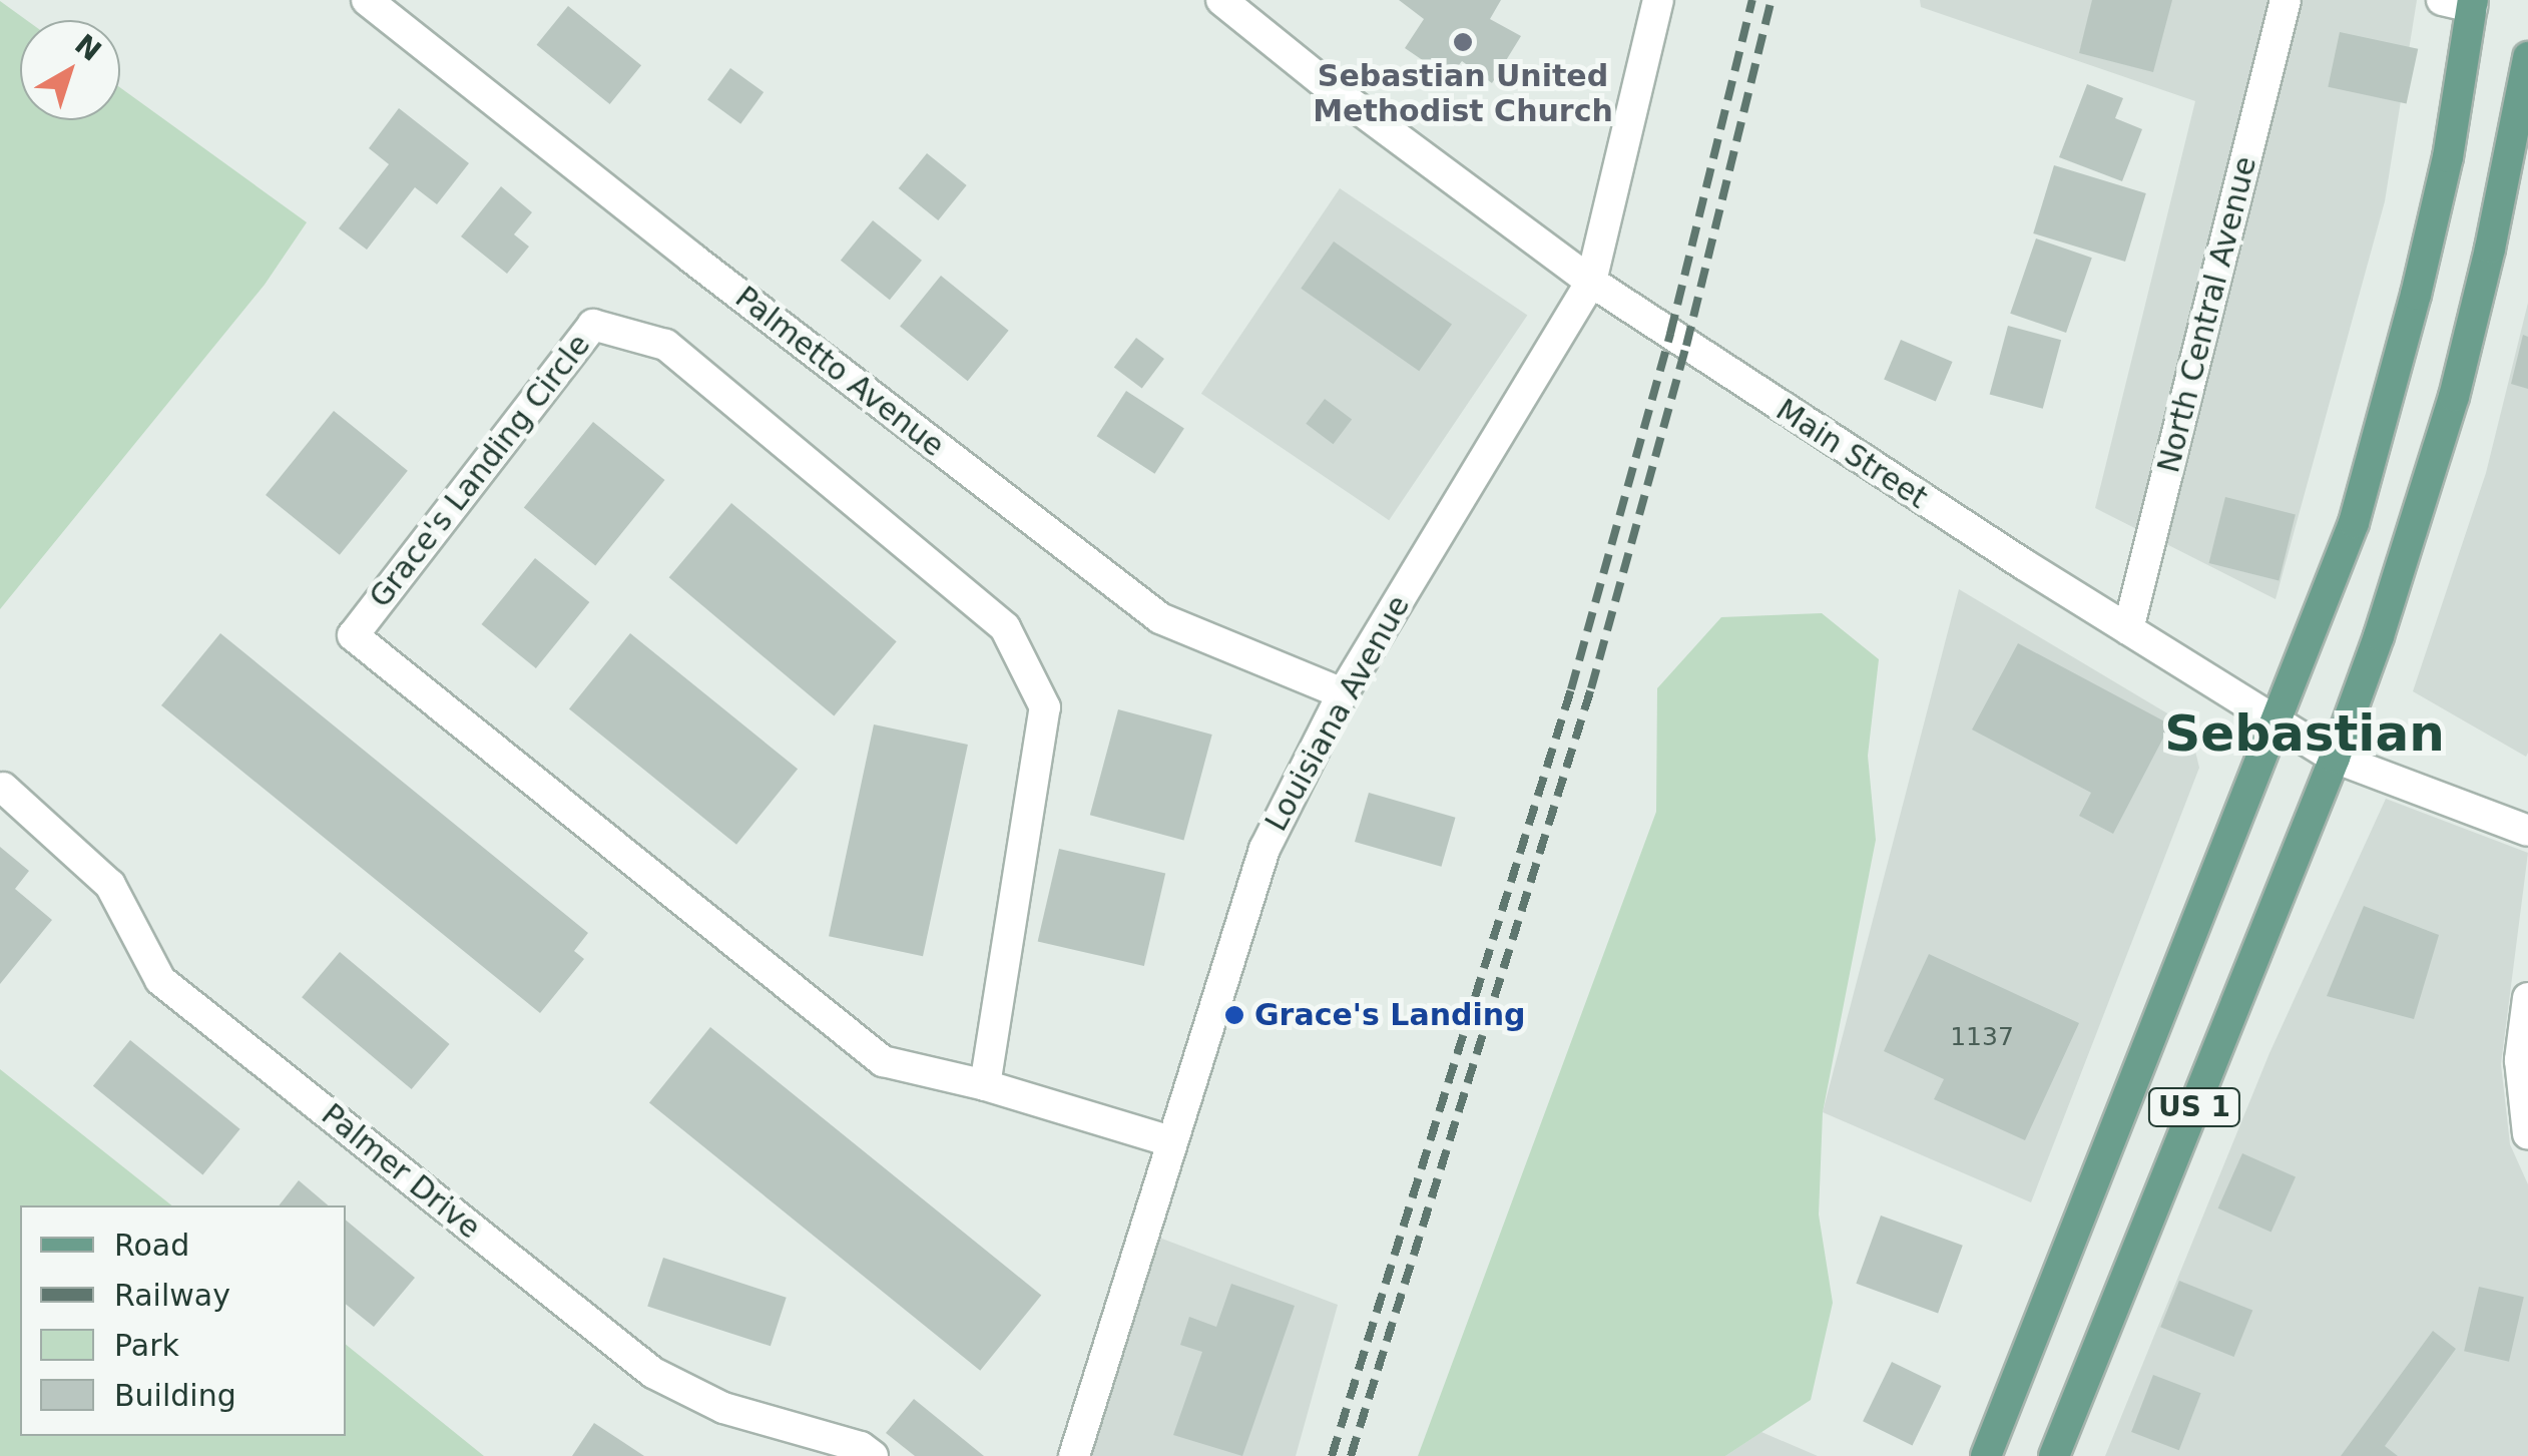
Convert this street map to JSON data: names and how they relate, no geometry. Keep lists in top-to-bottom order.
{
  "streets": {
    "main road": ["US 1"],
    "street": [
      "North Central Avenue",
      "Palmetto Avenue",
      "Main Street",
      "Grace's Landing Circle",
      "Louisiana Avenue",
      "Palmer Drive"
    ]
  },
  "crossings": [
    ["North Central Avenue", "Main Street"],
    ["Palmetto Avenue", "Louisiana Avenue"],
    ["Main Street", "Louisiana Avenue"],
    ["Main Street", "US 1"],
    ["Grace's Landing Circle", "Louisiana Avenue"]
  ],
  "districts": ["Sebastian"],
  "places": ["Sebastian United Methodist Church", "Grace's Landing"],
  "house_numbers": ["1137"],
  "legend": [
    "Road",
    "Railway",
    "Park",
    "Building"
  ],
  "north": "top right"
}
